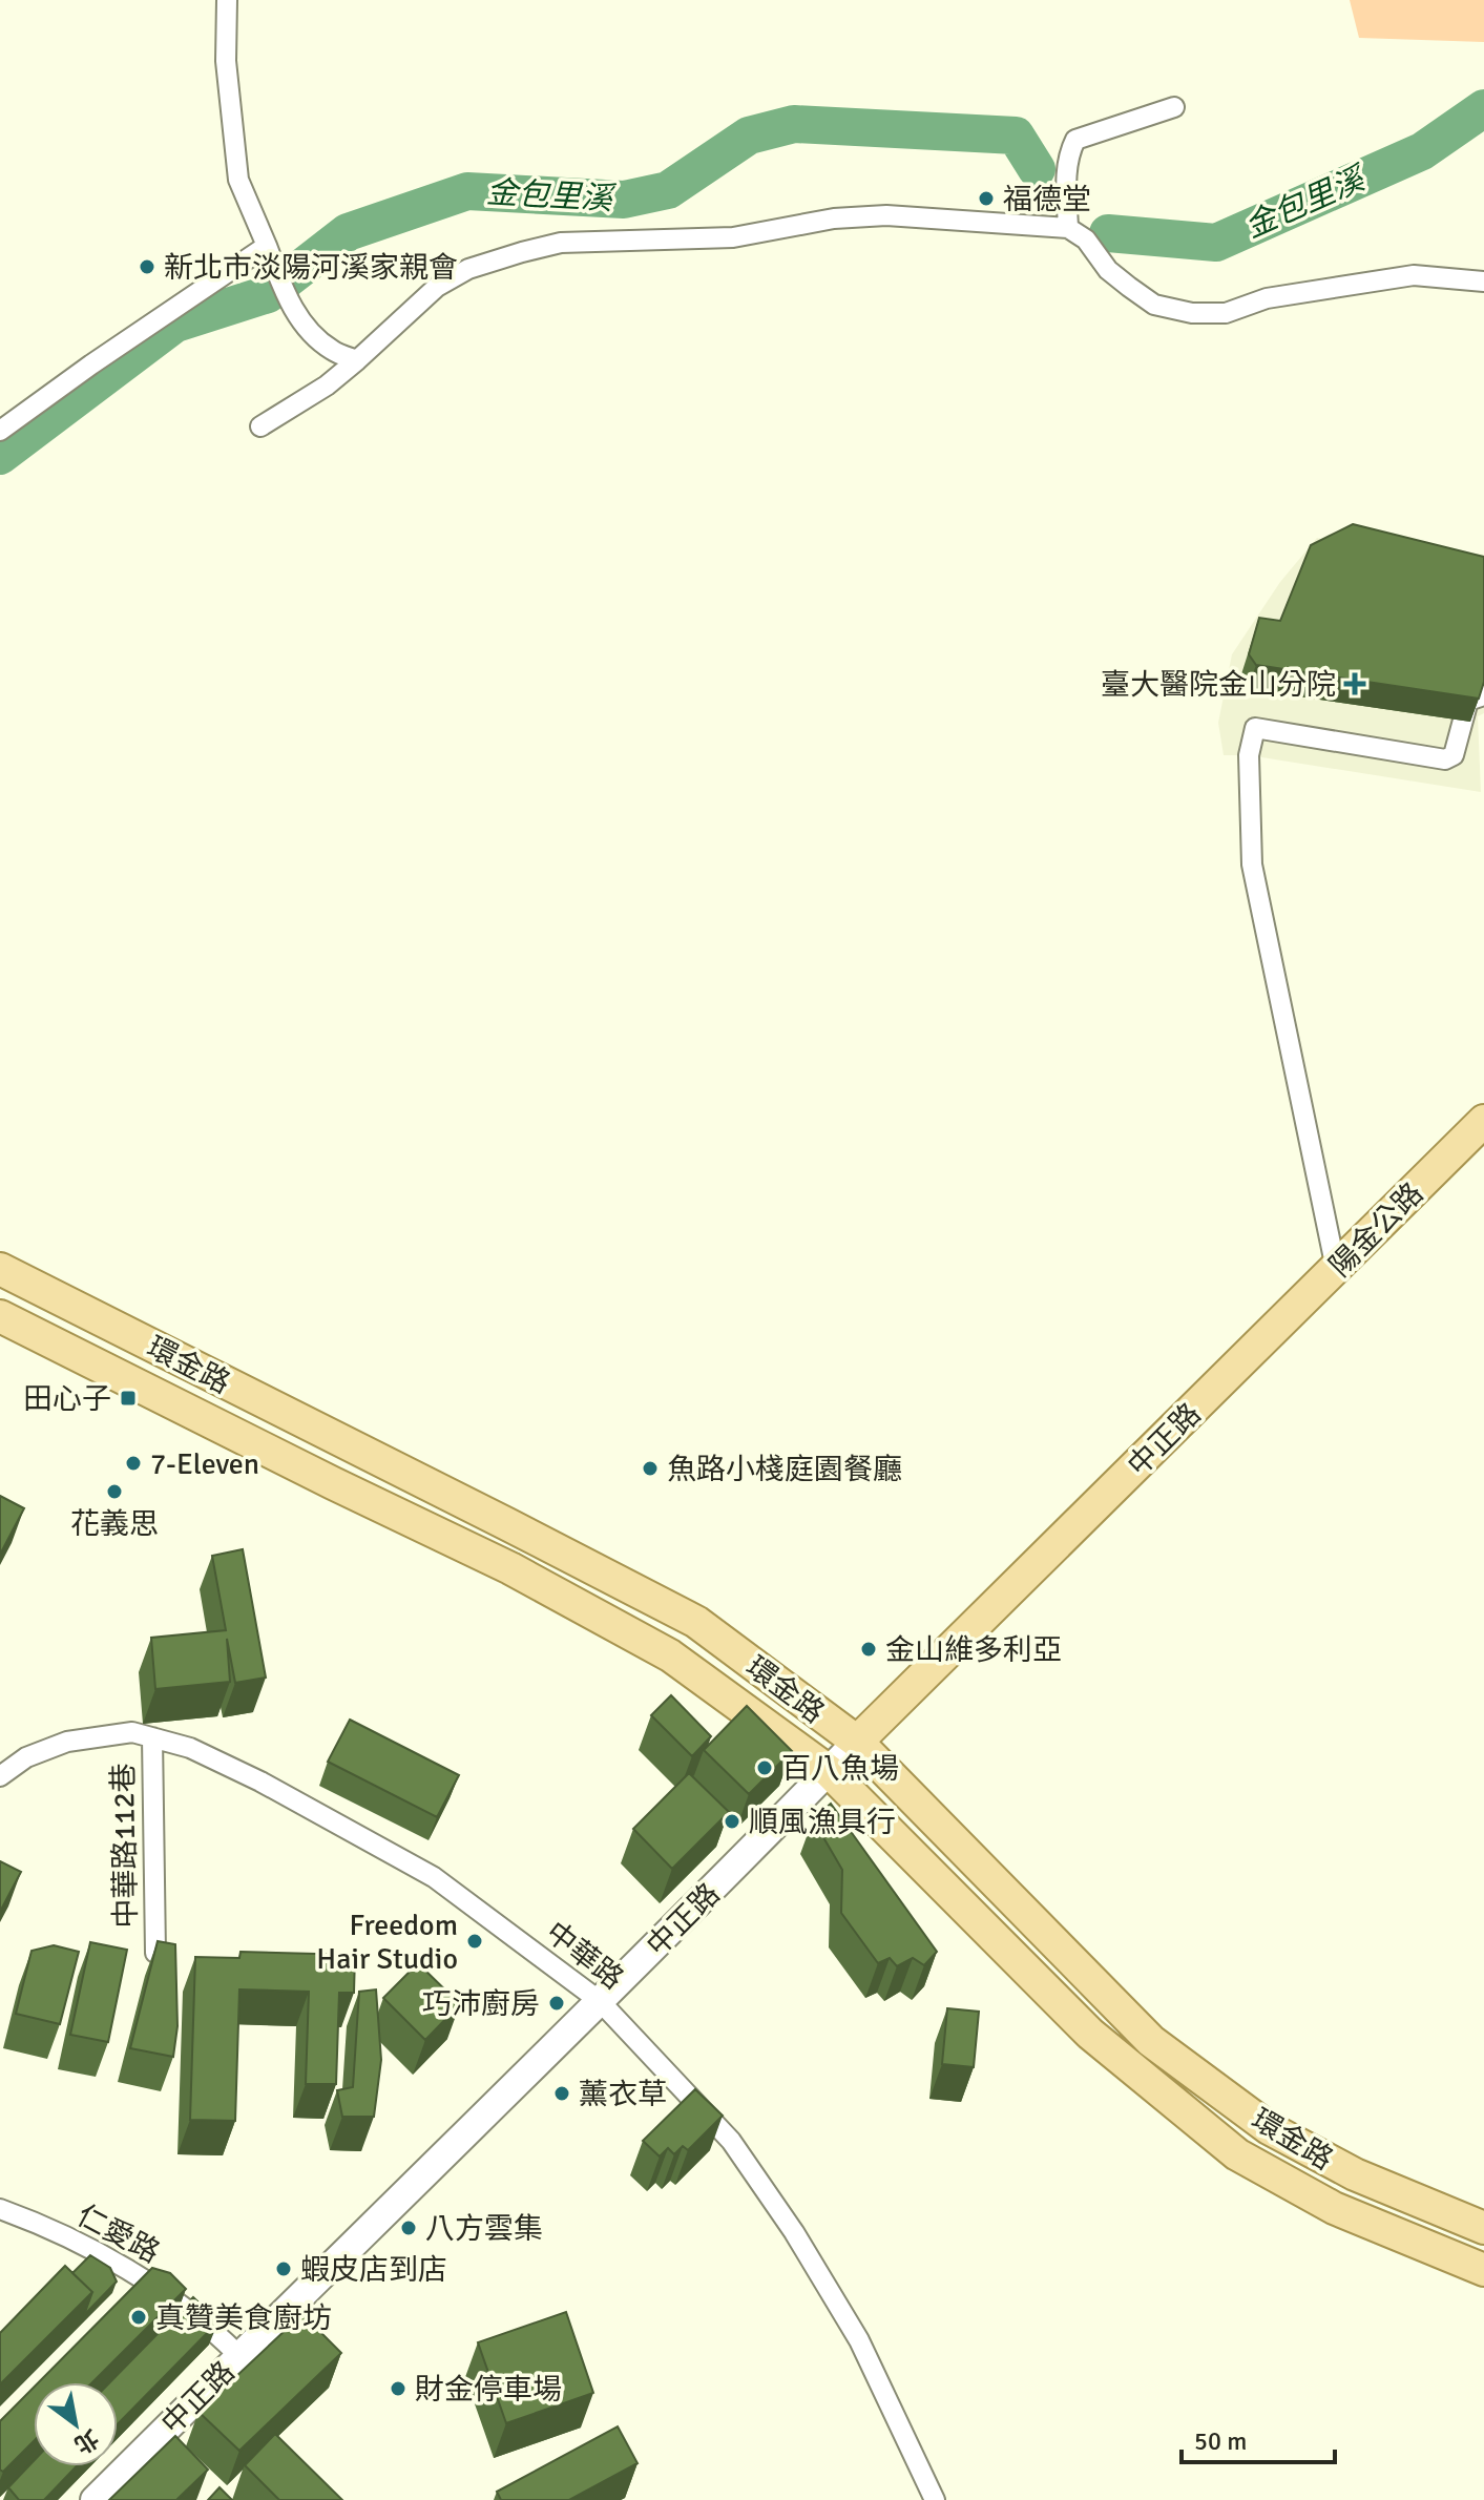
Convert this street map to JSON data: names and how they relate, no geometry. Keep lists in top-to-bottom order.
{
  "streets": {
    "main road": ["陽金公路", "環金路", "中正路"],
    "street": ["中華路112巷", "中華路", "仁愛路"]
  },
  "crossings": [
    ["陽金公路", "中正路"],
    ["環金路", "中正路"],
    ["中正路", "中華路"],
    ["中正路", "仁愛路"],
    ["中華路112巷", "中華路"]
  ],
  "water": ["金包里溪"],
  "places": {
    "other": [
      "福德堂",
      "新北市淡陽河溪家親會",
      "7-Eleven",
      "魚路小棧庭園餐廳",
      "花義思",
      "金山維多利亞",
      "百八魚場",
      "順風漁具行",
      "Freedom Hair Studio",
      "巧沛廚房",
      "薰衣草",
      "八方雲集",
      "蝦皮店到店",
      "真贊美食廚坊",
      "財金停車場"
    ],
    "health": ["臺大醫院金山分院"],
    "transit": ["田心子"]
  },
  "scale_bar": "50 m",
  "north": "bottom right"
}
